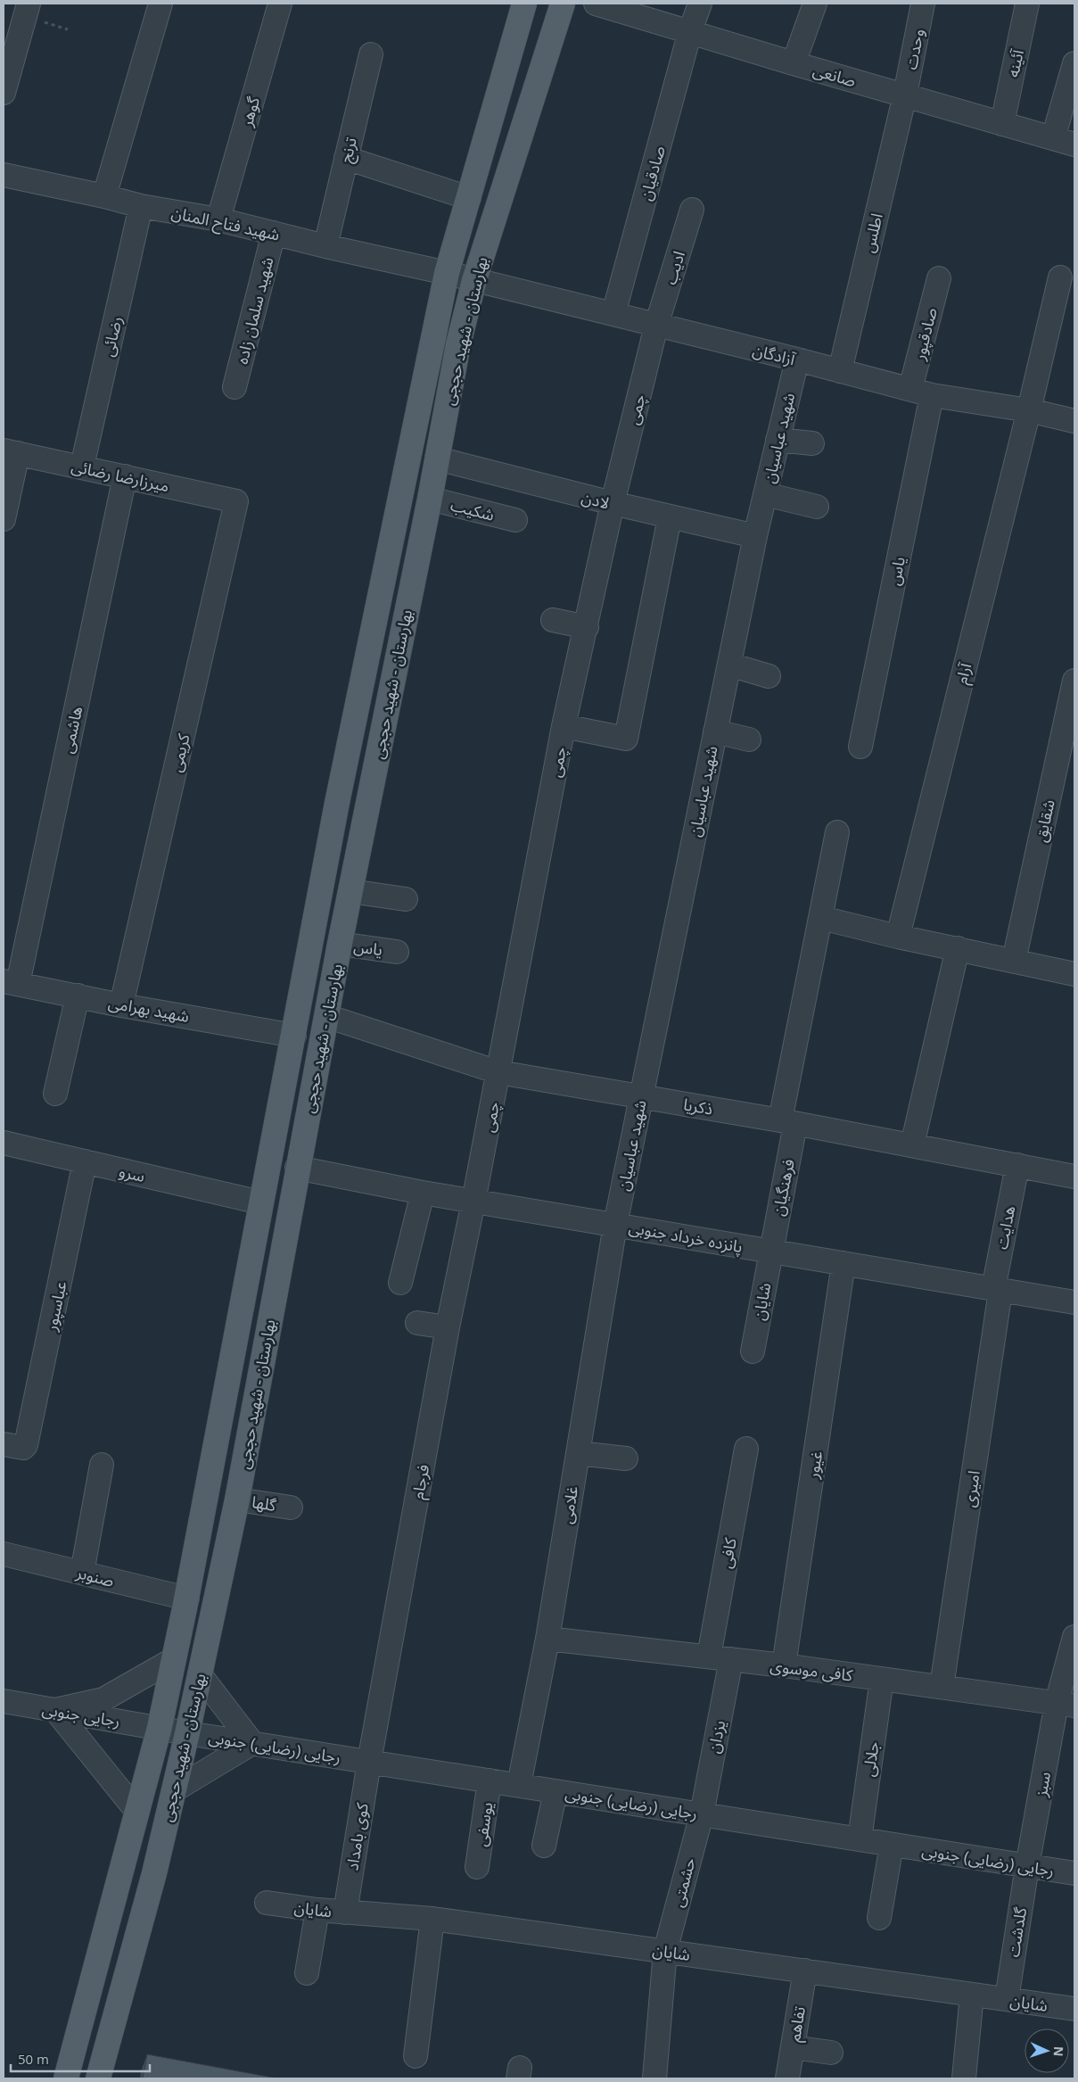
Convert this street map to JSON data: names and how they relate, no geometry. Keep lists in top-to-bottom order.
{
  "streets": {
    "main road": ["بهارستان - شهید حججی"],
    "street": [
      "وحدت",
      "آئینه",
      "صانعی",
      "گوهر",
      "ترنج",
      "صادقیان",
      "شهید فتاح المنان",
      "اطلس",
      "ادیب",
      "شهید سلمان زاده",
      "صادقپور",
      "رضائی",
      "آزادگان",
      "چمی",
      "شهید عباسیان",
      "میرزارضا رضائی",
      "لادن",
      "شکیب",
      "یاس",
      "آرام",
      "هاشمی",
      "کریمی",
      "شقایق",
      "شهید بهرامی",
      "ذکریا",
      "سرو",
      "فرهنگیان",
      "هدایت",
      "پانزده خرداد جنوبی",
      "شایان",
      "عباسپور",
      "غیور",
      "فرجام",
      "امیری",
      "گلها",
      "غلامی",
      "کافی",
      "صنوبر",
      "کافی موسوی",
      "رجایی جنوبی",
      "یزدان",
      "رجایی (رضایی) جنوبی",
      "جلالی",
      "سبز",
      "یوسفی",
      "کوی بامداد",
      "حشمتی",
      "گلدشت",
      "تفاهم"
    ]
  },
  "crossings": [
    ["وحدت", "صانعی"],
    ["وحدت", "اطلس"],
    ["آئینه", "صانعی"],
    ["صانعی", "صادقیان"],
    ["صانعی", "اطلس"],
    ["گوهر", "شهید فتاح المنان"],
    ["ترنج", "شهید فتاح المنان"],
    ["صادقیان", "آزادگان"],
    ["شهید فتاح المنان", "شهید سلمان زاده"],
    ["شهید فتاح المنان", "بهارستان - شهید حججی"],
    ["شهید فتاح المنان", "رضائی"],
    ["شهید فتاح المنان", "آزادگان"],
    ["اطلس", "آزادگان"],
    ["ادیب", "آزادگان"],
    ["ادیب", "چمی"],
    ["بهارستان - شهید حججی", "آزادگان"],
    ["بهارستان - شهید حججی", "لادن"],
    ["بهارستان - شهید حججی", "شکیب"],
    ["بهارستان - شهید حججی", "یاس"],
    ["بهارستان - شهید حججی", "شهید بهرامی"],
    ["بهارستان - شهید حججی", "ذکریا"],
    ["بهارستان - شهید حججی", "سرو"],
    ["بهارستان - شهید حججی", "پانزده خرداد جنوبی"],
    ["بهارستان - شهید حججی", "گلها"],
    ["بهارستان - شهید حججی", "صنوبر"],
    ["بهارستان - شهید حججی", "رجایی جنوبی"],
    ["بهارستان - شهید حججی", "رجایی (رضایی) جنوبی"],
    ["صادقپور", "آزادگان"],
    ["صادقپور", "یاس"],
    ["رضائی", "میرزارضا رضائی"],
    ["آزادگان", "چمی"],
    ["آزادگان", "شهید عباسیان"],
    ["آزادگان", "یاس"],
    ["آزادگان", "آرام"],
    ["چمی", "لادن"],
    ["چمی", "ذکریا"],
    ["چمی", "پانزده خرداد جنوبی"],
    ["چمی", "فرجام"],
    ["شهید عباسیان", "لادن"],
    ["شهید عباسیان", "ذکریا"],
    ["شهید عباسیان", "پانزده خرداد جنوبی"],
    ["شهید عباسیان", "غلامی"],
    ["میرزارضا رضائی", "هاشمی"],
    ["میرزارضا رضائی", "کریمی"],
    ["هاشمی", "شهید بهرامی"],
    ["کریمی", "شهید بهرامی"],
    ["ذکریا", "فرهنگیان"],
    ["ذکریا", "هدایت"],
    ["سرو", "عباسپور"],
    ["فرهنگیان", "پانزده خرداد جنوبی"],
    ["فرهنگیان", "شایان"],
    ["هدایت", "پانزده خرداد جنوبی"],
    ["هدایت", "امیری"],
    ["پانزده خرداد جنوبی", "شایان"],
    ["پانزده خرداد جنوبی", "غیور"],
    ["پانزده خرداد جنوبی", "فرجام"],
    ["پانزده خرداد جنوبی", "امیری"],
    ["پانزده خرداد جنوبی", "غلامی"],
    ["شایان", "کوی بامداد"],
    ["شایان", "حشمتی"],
    ["شایان", "گلدشت"],
    ["شایان", "تفاهم"],
    ["غیور", "کافی موسوی"],
    ["فرجام", "رجایی (رضایی) جنوبی"],
    ["فرجام", "کوی بامداد"],
    ["امیری", "کافی موسوی"],
    ["غلامی", "کافی موسوی"],
    ["غلامی", "رجایی (رضایی) جنوبی"],
    ["کافی", "کافی موسوی"],
    ["کافی", "یزدان"],
    ["کافی موسوی", "یزدان"],
    ["کافی موسوی", "جلالی"],
    ["کافی موسوی", "سبز"],
    ["رجایی جنوبی", "رجایی (رضایی) جنوبی"],
    ["یزدان", "رجایی (رضایی) جنوبی"],
    ["یزدان", "حشمتی"],
    ["رجایی (رضایی) جنوبی", "جلالی"],
    ["رجایی (رضایی) جنوبی", "سبز"],
    ["رجایی (رضایی) جنوبی", "یوسفی"],
    ["رجایی (رضایی) جنوبی", "کوی بامداد"],
    ["رجایی (رضایی) جنوبی", "حشمتی"],
    ["رجایی (رضایی) جنوبی", "گلدشت"],
    ["سبز", "گلدشت"]
  ],
  "scale_bar": "50 m",
  "north": "right"
}
